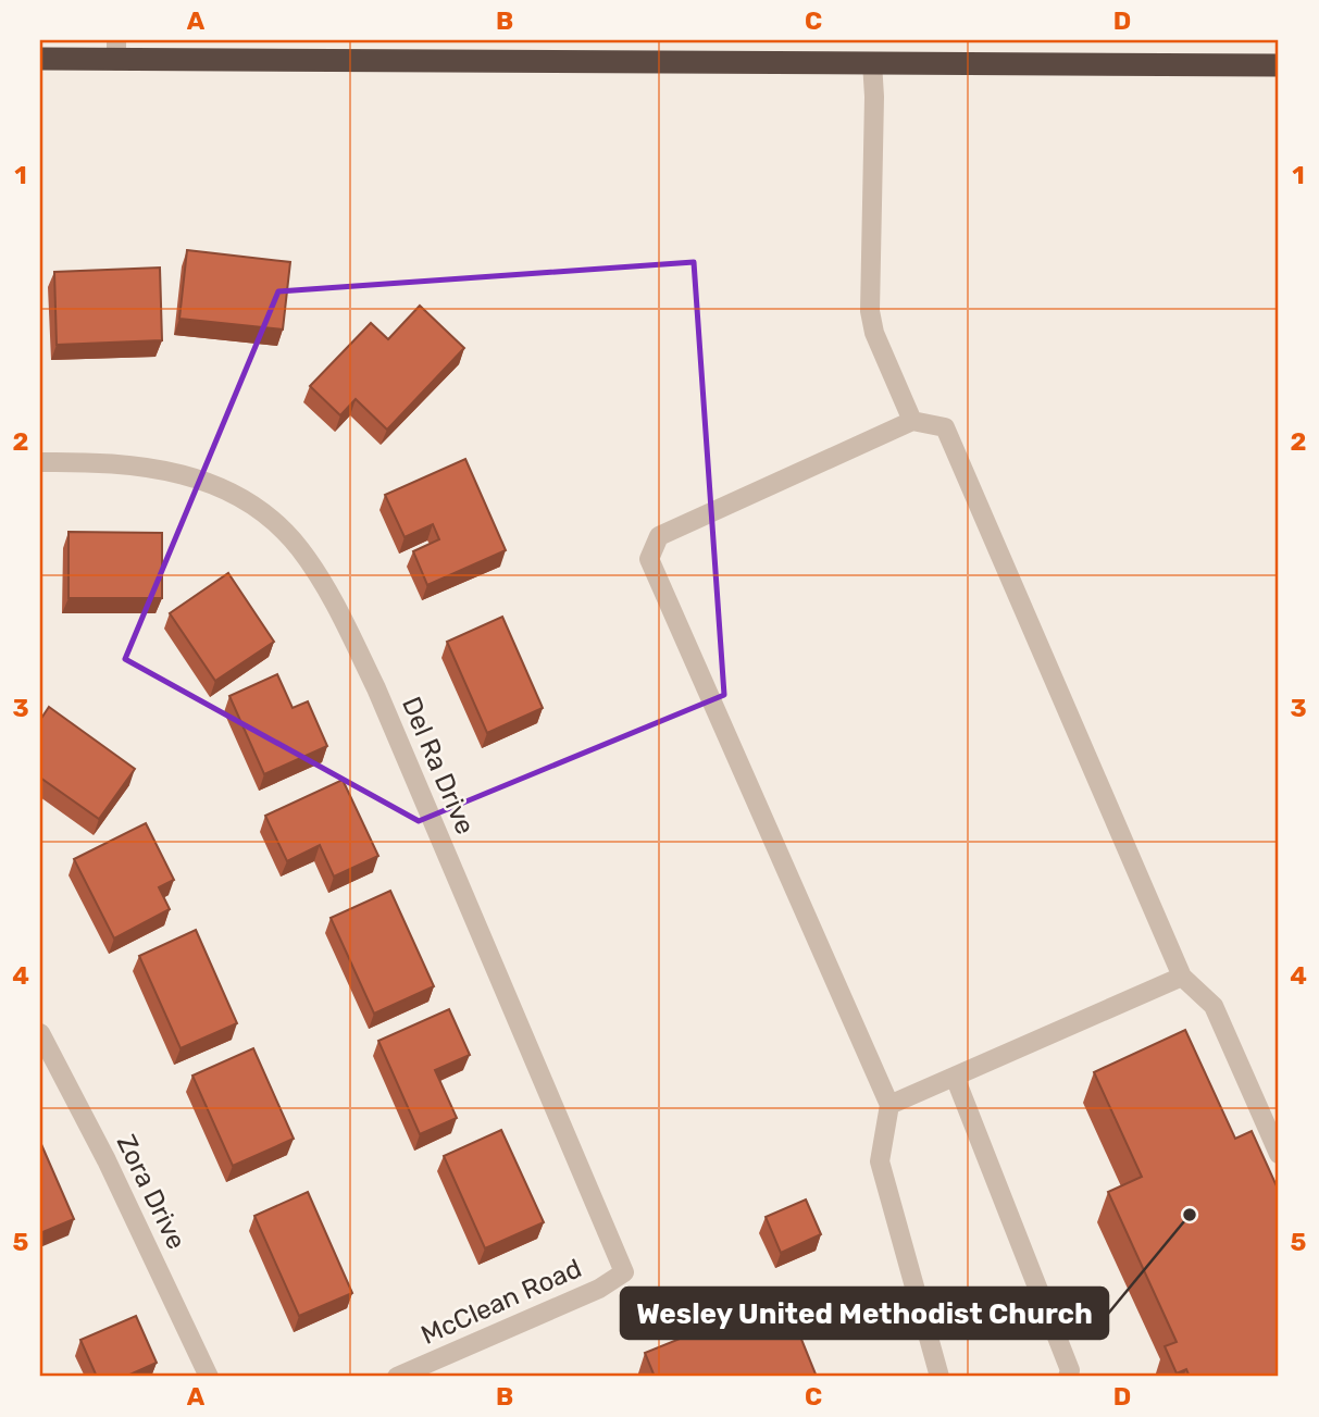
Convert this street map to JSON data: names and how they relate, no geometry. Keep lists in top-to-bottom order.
{
  "streets": {
    "street": ["Del Ra Drive", "Zora Drive", "McClean Road"]
  },
  "crossings": [
    ["Del Ra Drive", "McClean Road"]
  ],
  "places": ["Wesley United Methodist Church"],
  "grid": {
    "columns": [
      "A",
      "B",
      "C",
      "D"
    ],
    "rows": [
      "1",
      "2",
      "3",
      "4",
      "5"
    ]
  }
}
